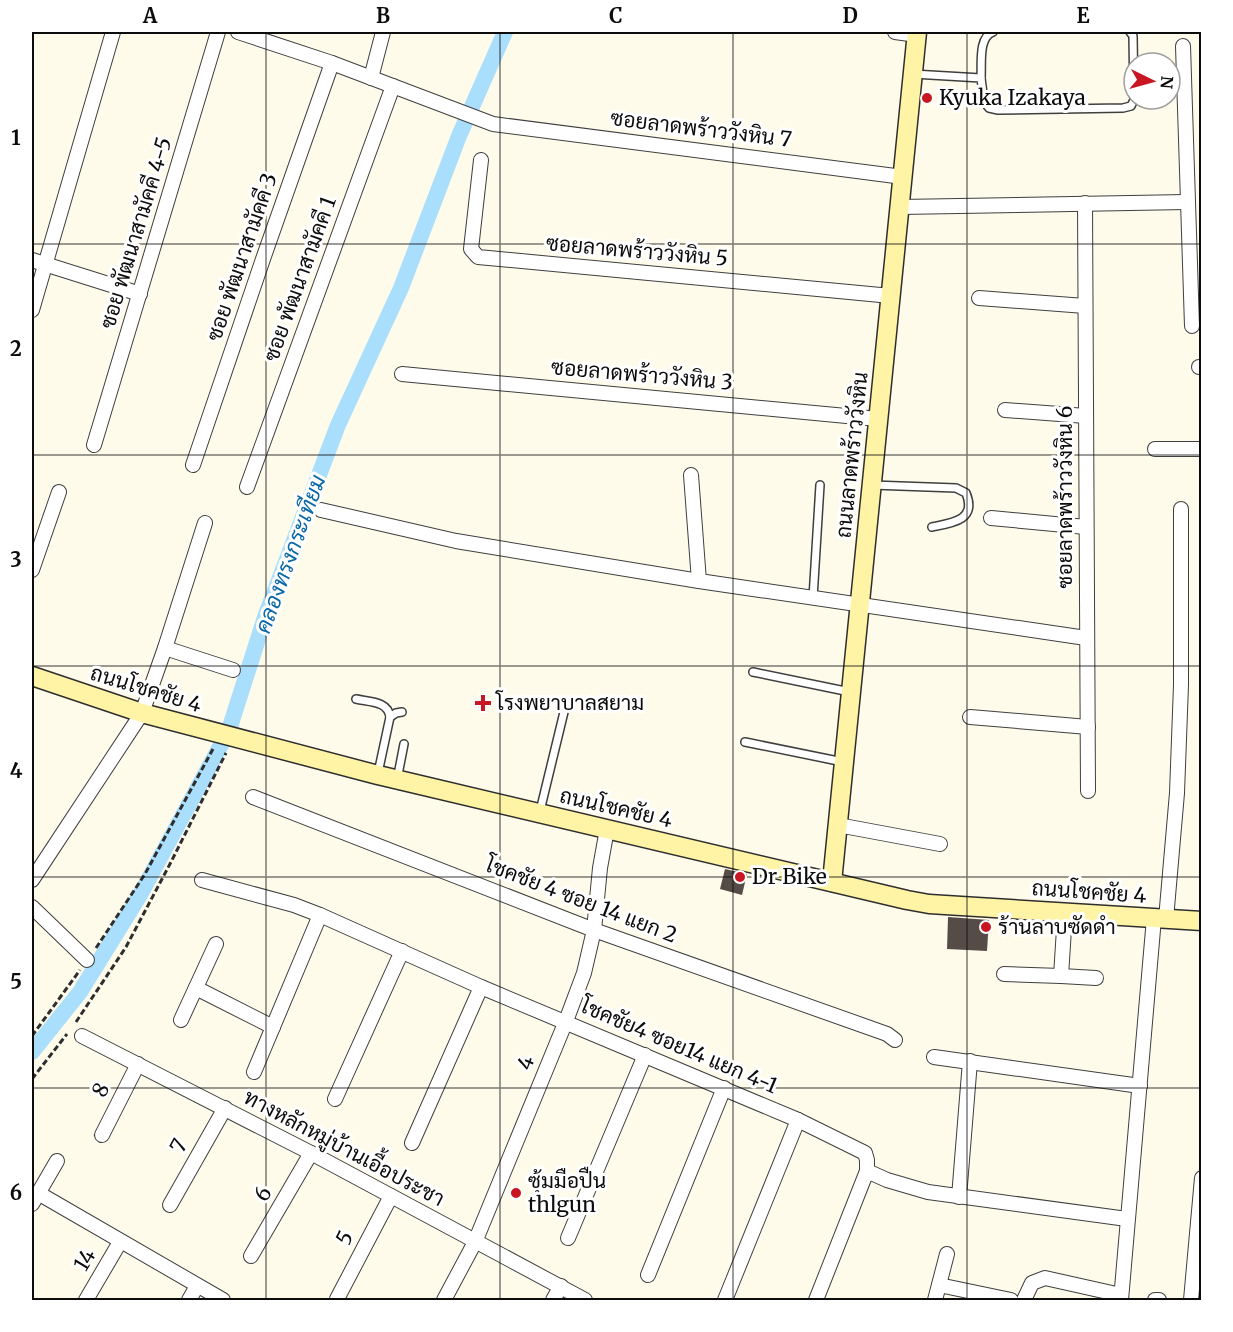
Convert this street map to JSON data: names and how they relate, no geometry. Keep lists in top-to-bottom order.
{
  "streets": {
    "main road": ["ถนนลาดพร้าววังหิน", "ถนนโชคชัย 4"],
    "street": [
      "ซอยลาดพร้าววังหิน 7",
      "ซอย พัฒนาสามัคคี 4-5",
      "ซอยลาดพร้าววังหิน 5",
      "ซอย พัฒนาสามัคคี 3",
      "ซอย พัฒนาสามัคคี 1",
      "ซอยลาดพร้าววังหิน 3",
      "ซอยลาดพร้าววังหิน 6",
      "โชคชัย 4 ซอย 14 แยก 2",
      "โชคชัย4 ซอย14 แยก 4-1",
      "4",
      "8",
      "7",
      "ทางหลักหมู่บ้านเอื้อประชา",
      "6",
      "5",
      "14"
    ]
  },
  "crossings": [
    ["ซอยลาดพร้าววังหิน 7", "ซอย พัฒนาสามัคคี 3"],
    ["ซอยลาดพร้าววังหิน 7", "ซอย พัฒนาสามัคคี 1"],
    ["ซอยลาดพร้าววังหิน 7", "ถนนลาดพร้าววังหิน"],
    ["ซอยลาดพร้าววังหิน 5", "ถนนลาดพร้าววังหิน"],
    ["ซอยลาดพร้าววังหิน 3", "ถนนลาดพร้าววังหิน"],
    ["ถนนลาดพร้าววังหิน", "ถนนโชคชัย 4"],
    ["ถนนโชคชัย 4", "4"],
    ["โชคชัย 4 ซอย 14 แยก 2", "4"],
    ["โชคชัย4 ซอย14 แยก 4-1", "4"],
    ["4", "ทางหลักหมู่บ้านเอื้อประชา"],
    ["8", "ทางหลักหมู่บ้านเอื้อประชา"],
    ["7", "ทางหลักหมู่บ้านเอื้อประชา"],
    ["ทางหลักหมู่บ้านเอื้อประชา", "6"],
    ["ทางหลักหมู่บ้านเอื้อประชา", "5"]
  ],
  "water": ["คลองทรงกระเทียม"],
  "places": {
    "other": [
      "Kyuka Izakaya",
      "Dr Bike",
      "ร้านลาบซัดดำ",
      "ซุ้มมือปืน thlgun"
    ],
    "health": ["โรงพยาบาลสยาม"]
  },
  "north": "right",
  "grid": {
    "columns": [
      "A",
      "B",
      "C",
      "D",
      "E"
    ],
    "rows": [
      "1",
      "2",
      "3",
      "4",
      "5",
      "6"
    ]
  }
}
